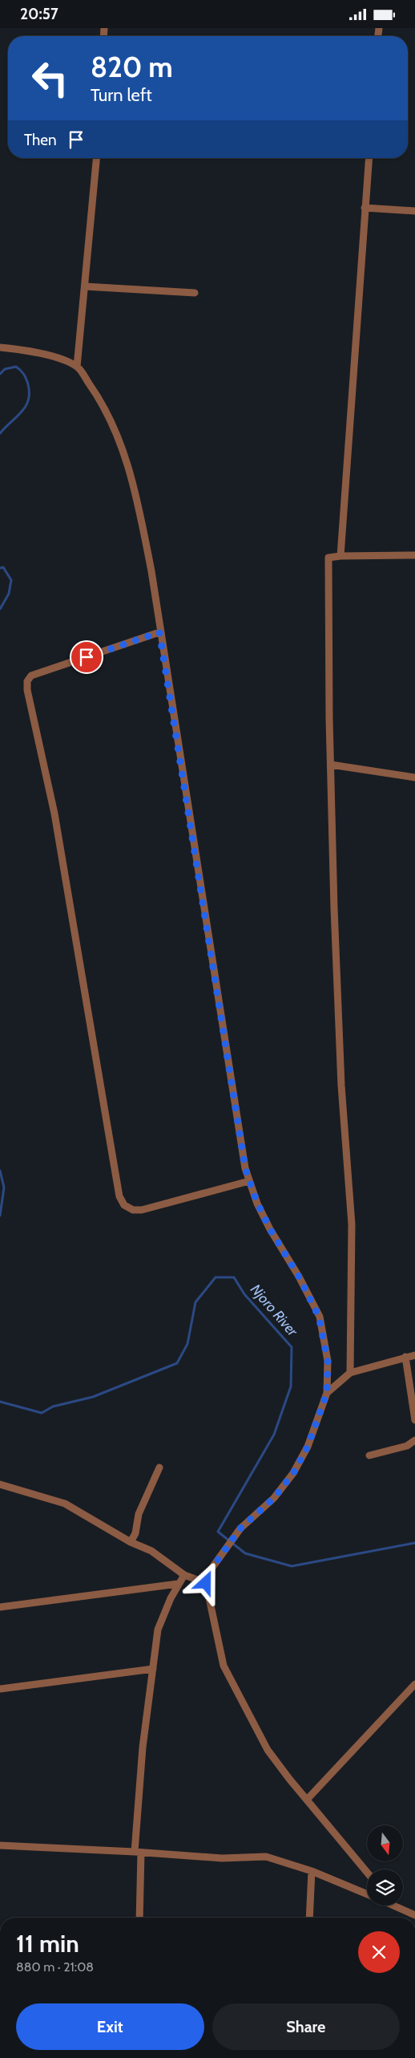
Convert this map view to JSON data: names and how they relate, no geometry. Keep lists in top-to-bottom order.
{
  "water": ["Njoro River"],
  "north": "bottom",
  "page": {
    "status": "20:57",
    "turn": ["820 m", "Turn left"],
    "then": "Then",
    "heading": ["11 min", "880 m · 21:08"],
    "buttons": ["Exit", "Share"]
  }
}
